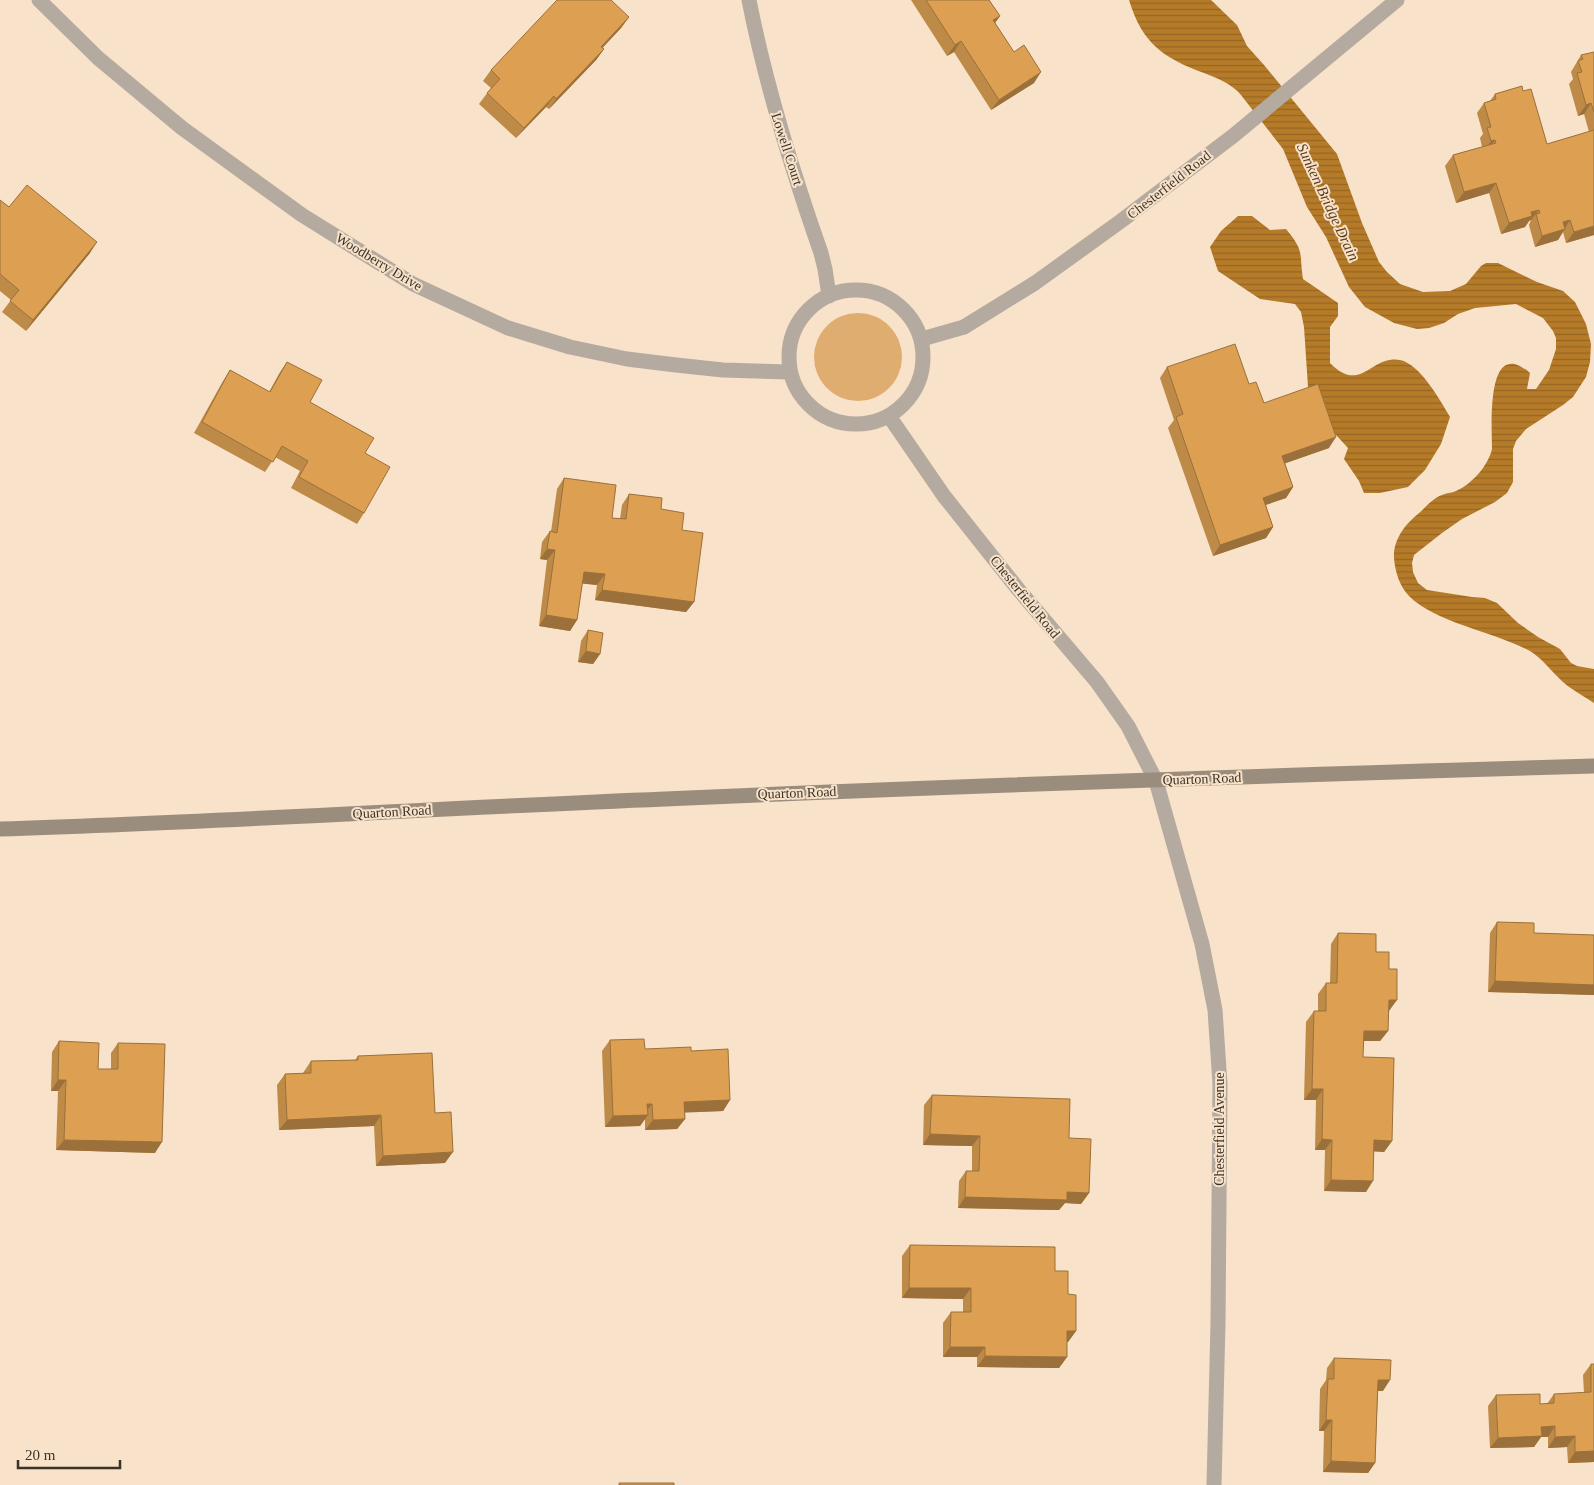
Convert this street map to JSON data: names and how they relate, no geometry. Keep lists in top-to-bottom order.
{
  "streets": {
    "street": [
      "Lowell Court",
      "Chesterfield Road",
      "Woodberry Drive",
      "Quarton Road",
      "Chesterfield Avenue"
    ]
  },
  "crossings": [
    ["Lowell Court", "Chesterfield Road"],
    ["Lowell Court", "Woodberry Drive"],
    ["Chesterfield Road", "Woodberry Drive"],
    ["Chesterfield Road", "Quarton Road"],
    ["Chesterfield Road", "Chesterfield Avenue"],
    ["Quarton Road", "Chesterfield Avenue"]
  ],
  "water": ["Sunken Bridge Drain"],
  "scale_bar": "20 m"
}
